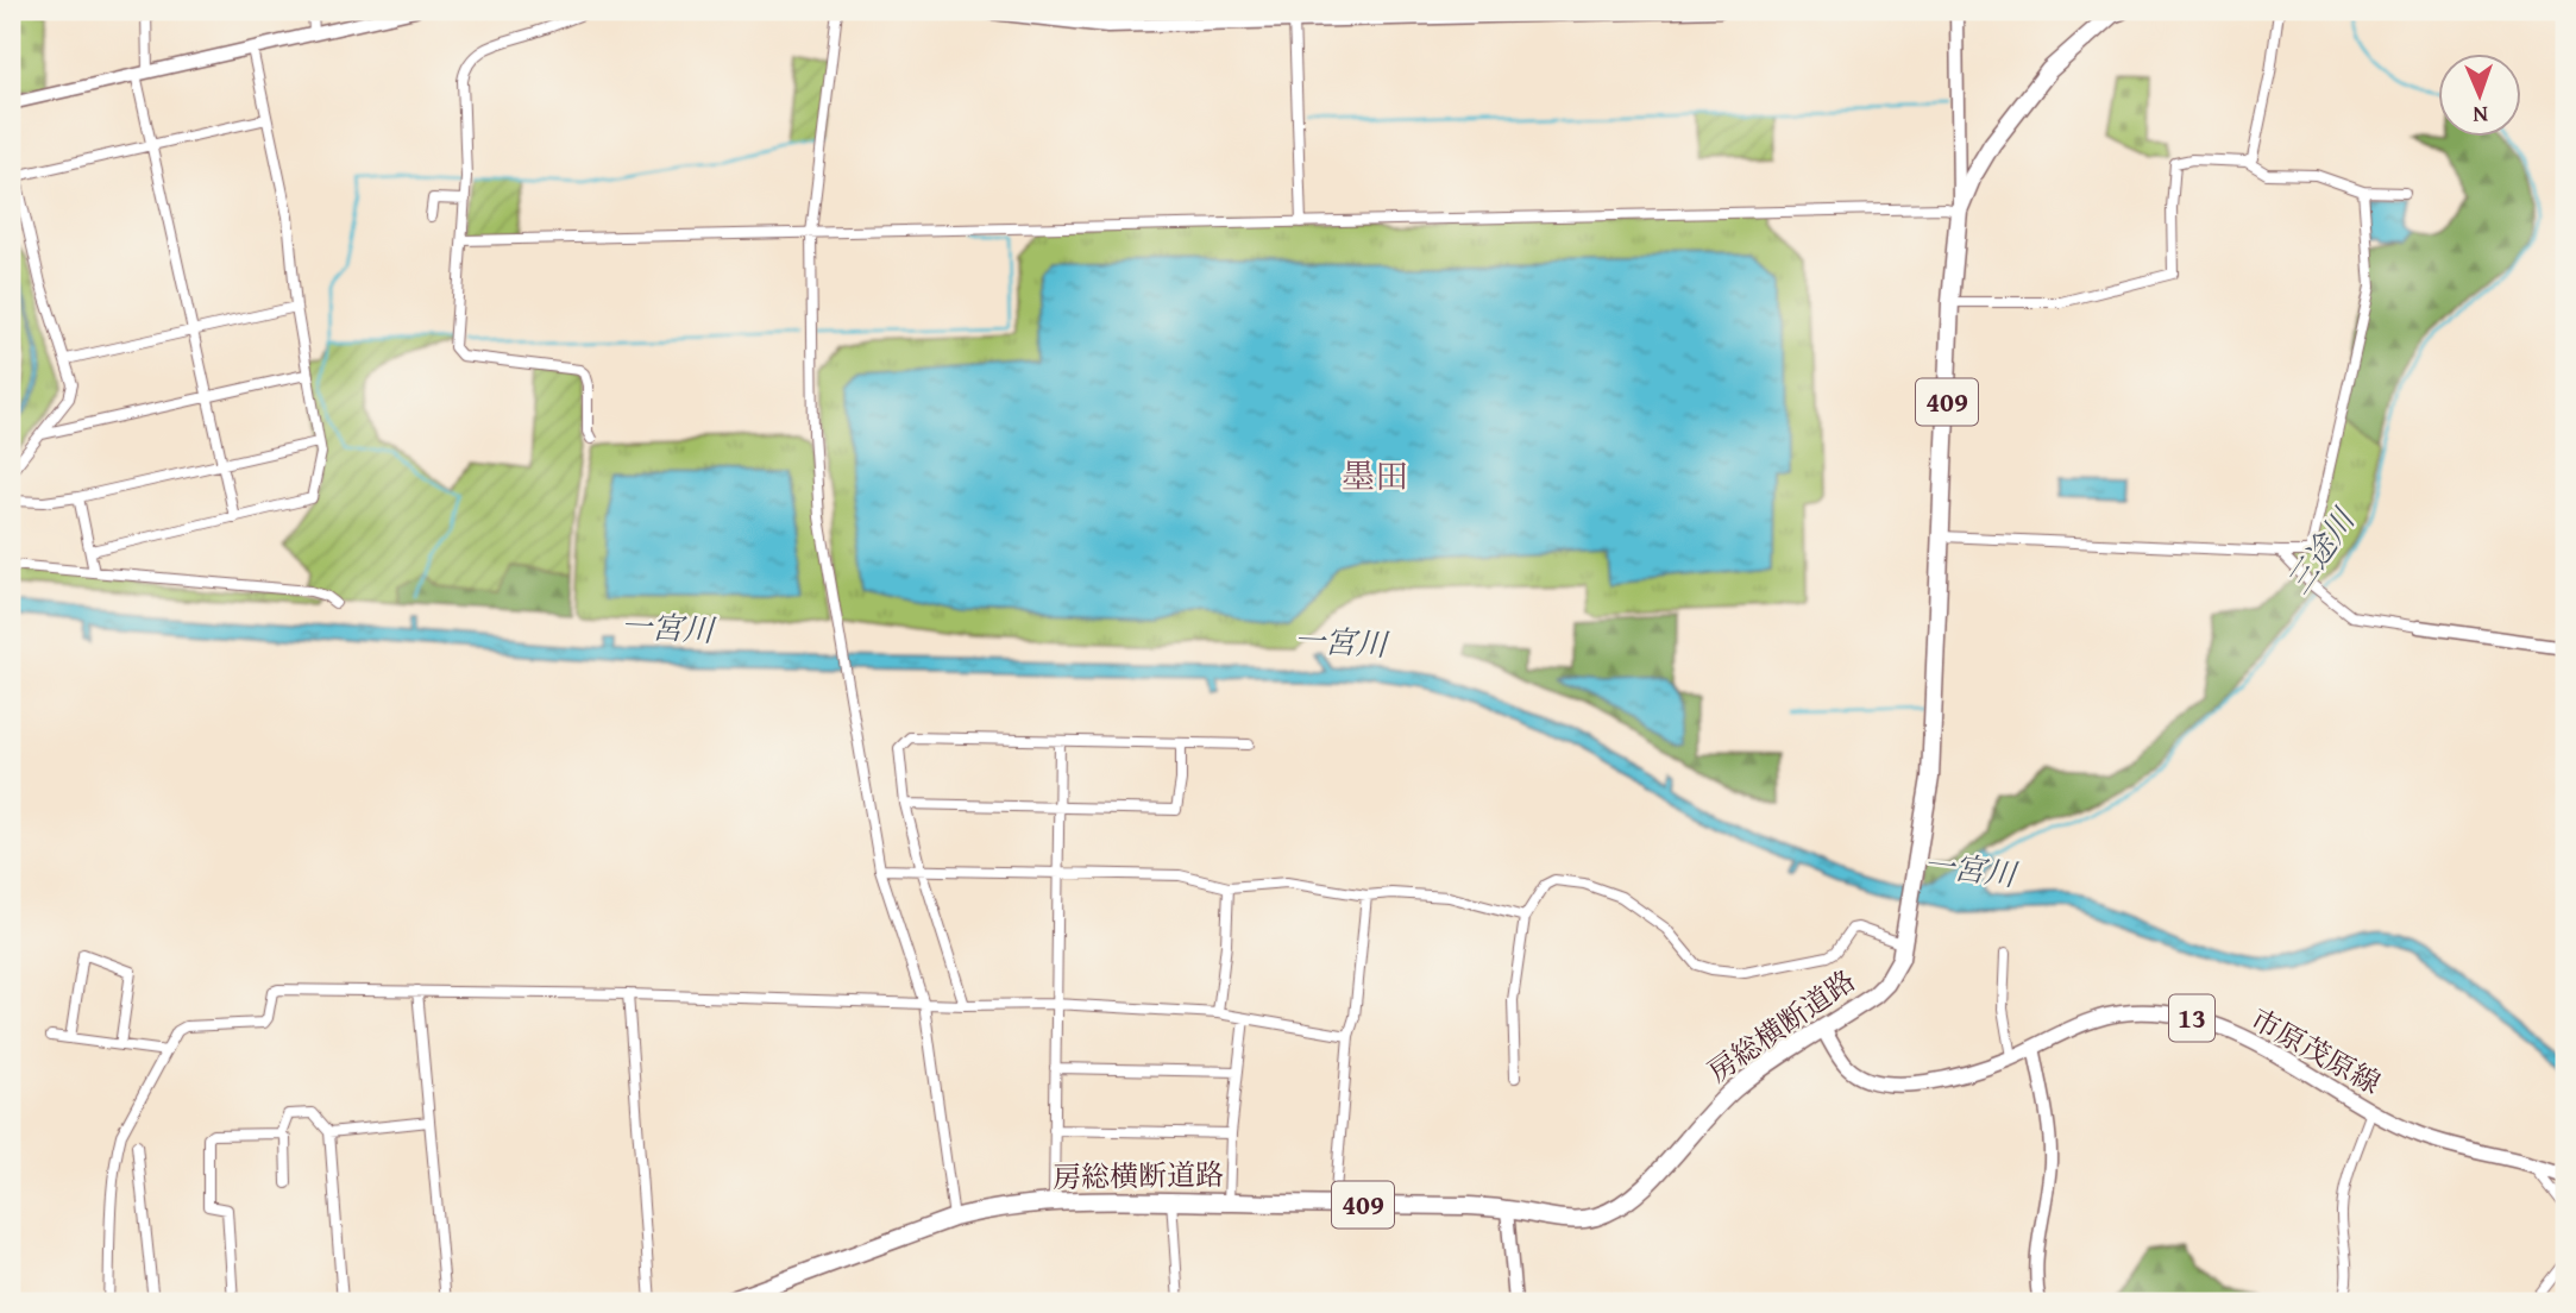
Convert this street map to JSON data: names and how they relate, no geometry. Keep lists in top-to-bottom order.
{
  "streets": {
    "highway": ["409", "房総横断道路"],
    "main road": ["13", "市原茂原線"]
  },
  "crossings": [
    ["房総横断道路", "市原茂原線"]
  ],
  "districts": ["墨田"],
  "water": ["三途川", "一宮川"],
  "north": "bottom"
}
